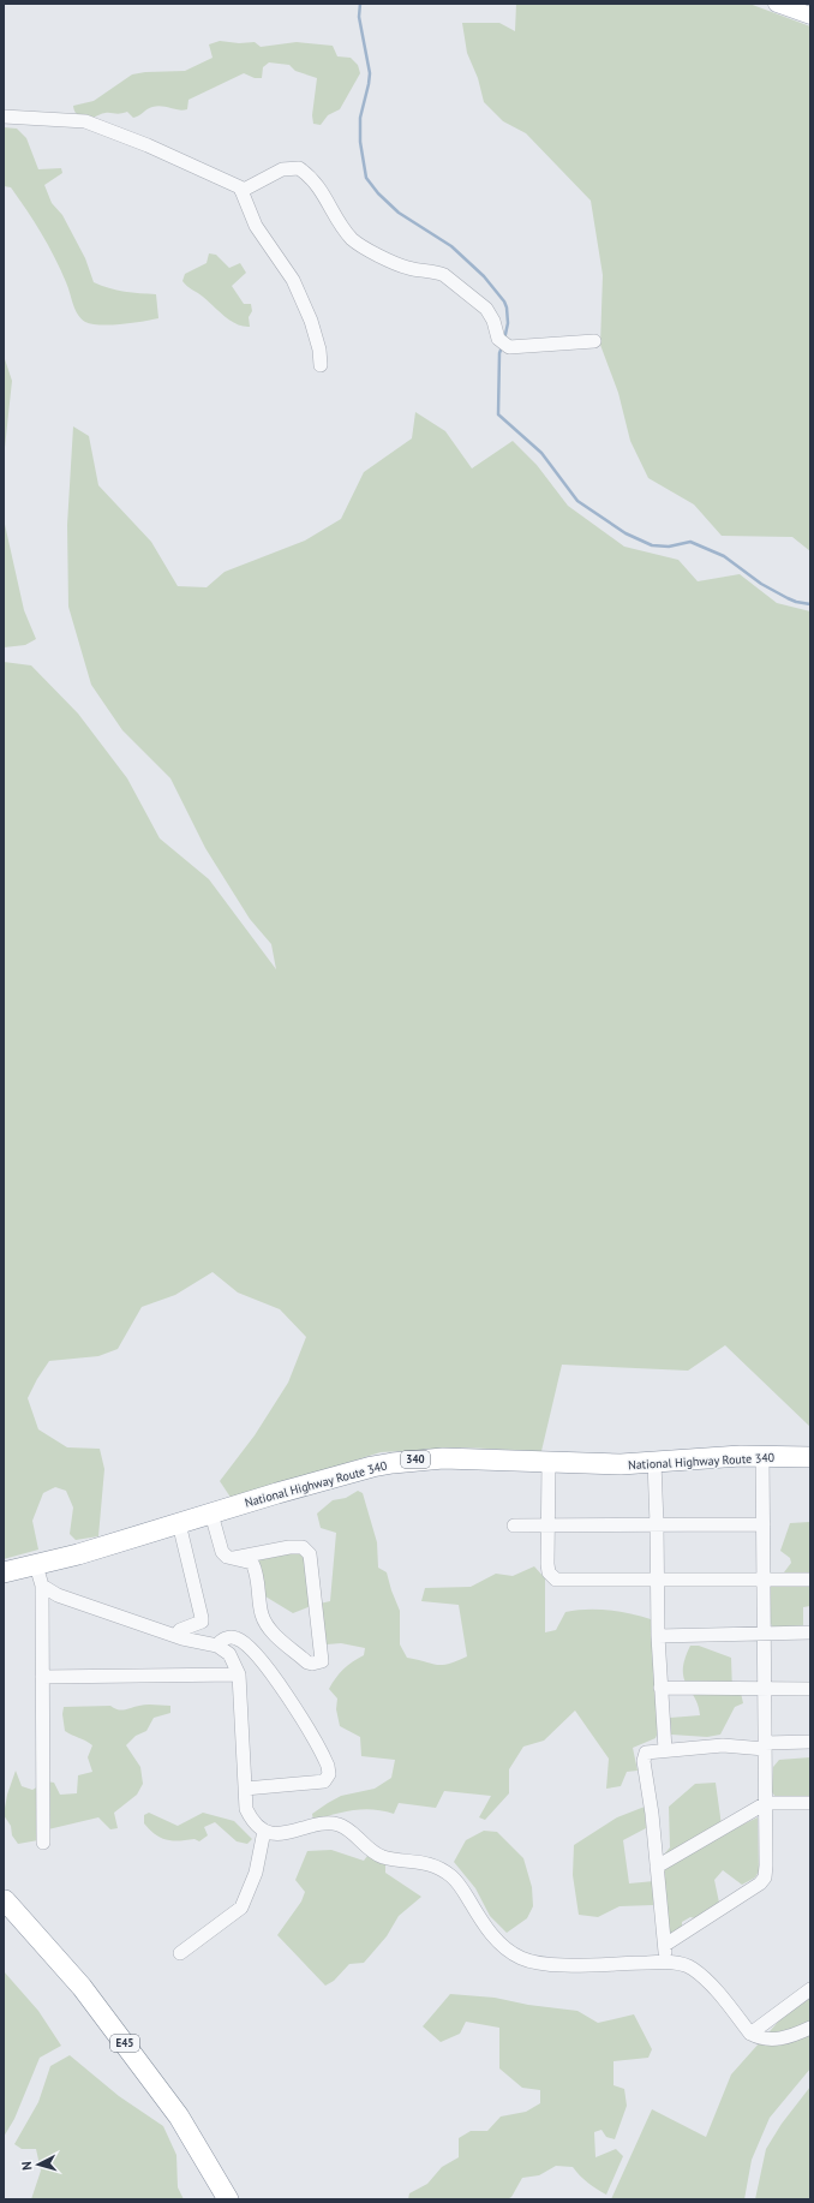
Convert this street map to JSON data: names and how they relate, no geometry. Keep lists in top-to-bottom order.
{
  "streets": {
    "highway": ["340", "National Highway Route 340", "E45"]
  },
  "north": "left"
}
